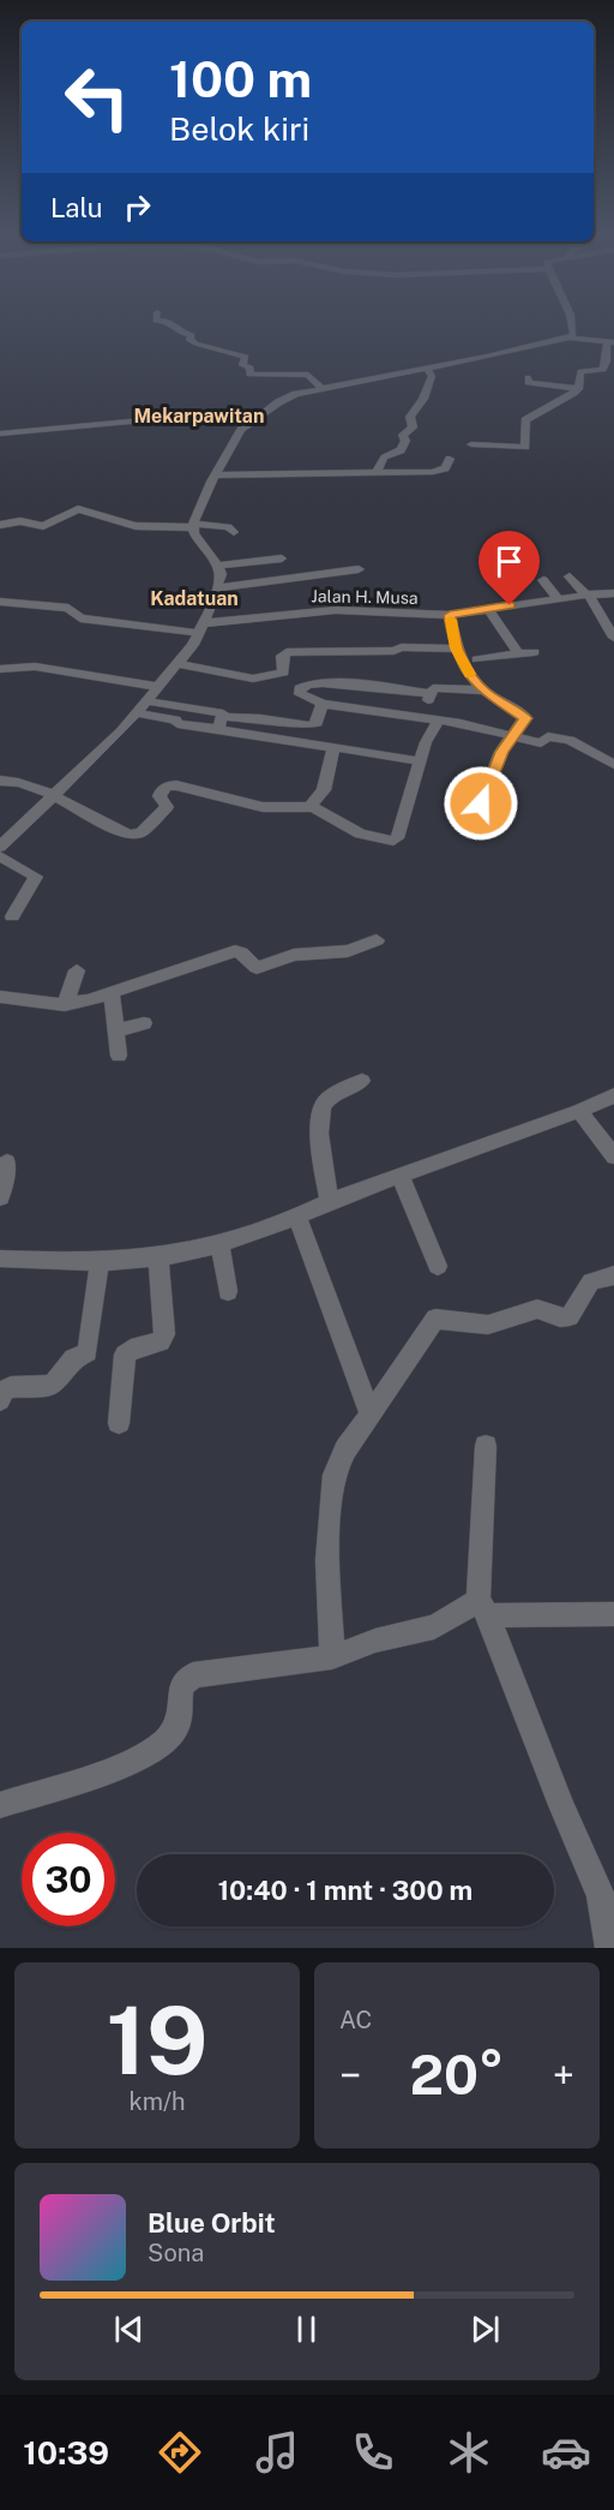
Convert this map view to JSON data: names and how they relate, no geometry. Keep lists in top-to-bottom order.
{
  "streets": {
    "street": ["Jalan H. Musa"]
  },
  "districts": ["Mekarpawitan", "Kadatuan"],
  "page": {
    "turn": ["100 m", "Belok kiri"],
    "then": "Lalu",
    "limit": "30",
    "trip": "10:40 · 1 mnt · 300 m",
    "tile": [
      ["19", "km/h"],
      "AC"
    ],
    "heat": ["−", "20°", "+"],
    "song": ["Blue Orbit", "Sona"],
    "tabs": "10:39"
  }
}
